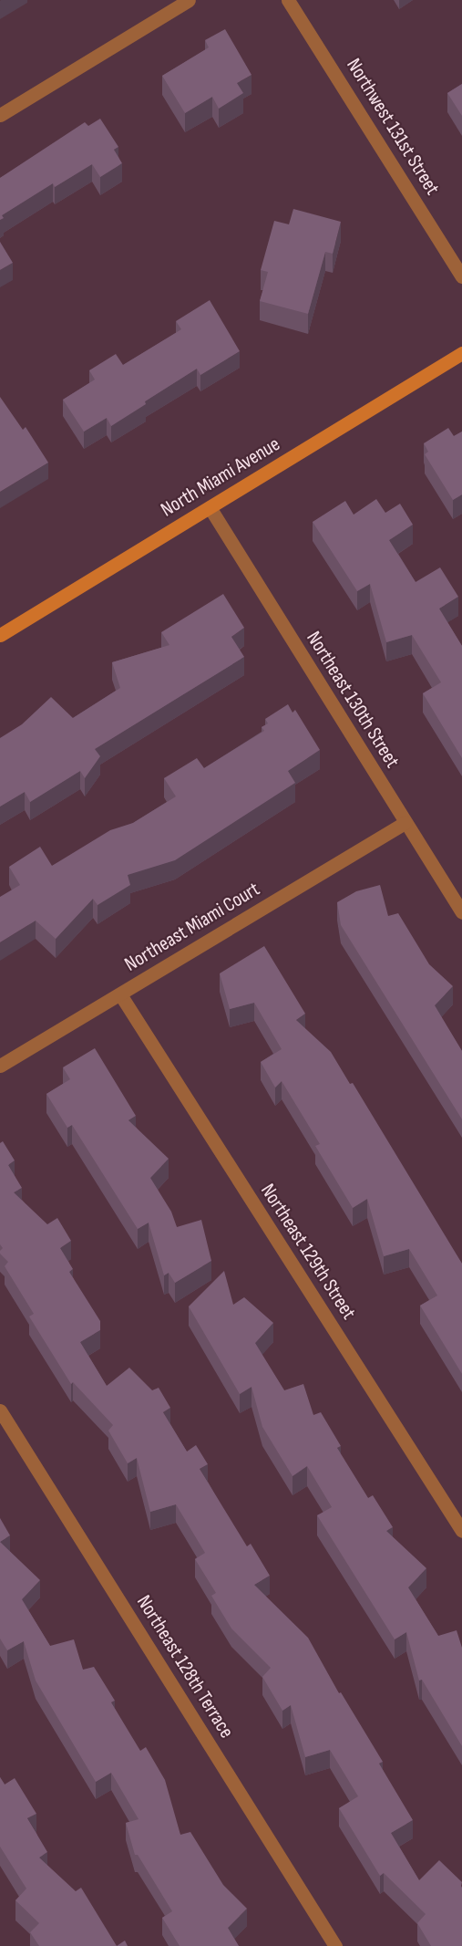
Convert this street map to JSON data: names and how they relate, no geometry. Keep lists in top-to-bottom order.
{
  "streets": {
    "street": [
      "Northwest 131st Street",
      "North Miami Avenue",
      "Northeast 130th Street",
      "Northeast Miami Court",
      "Northeast 129th Street",
      "Northeast 128th Terrace"
    ]
  },
  "crossings": [
    ["North Miami Avenue", "Northeast 130th Street"],
    ["Northeast 130th Street", "Northeast Miami Court"],
    ["Northeast Miami Court", "Northeast 129th Street"]
  ]
}
